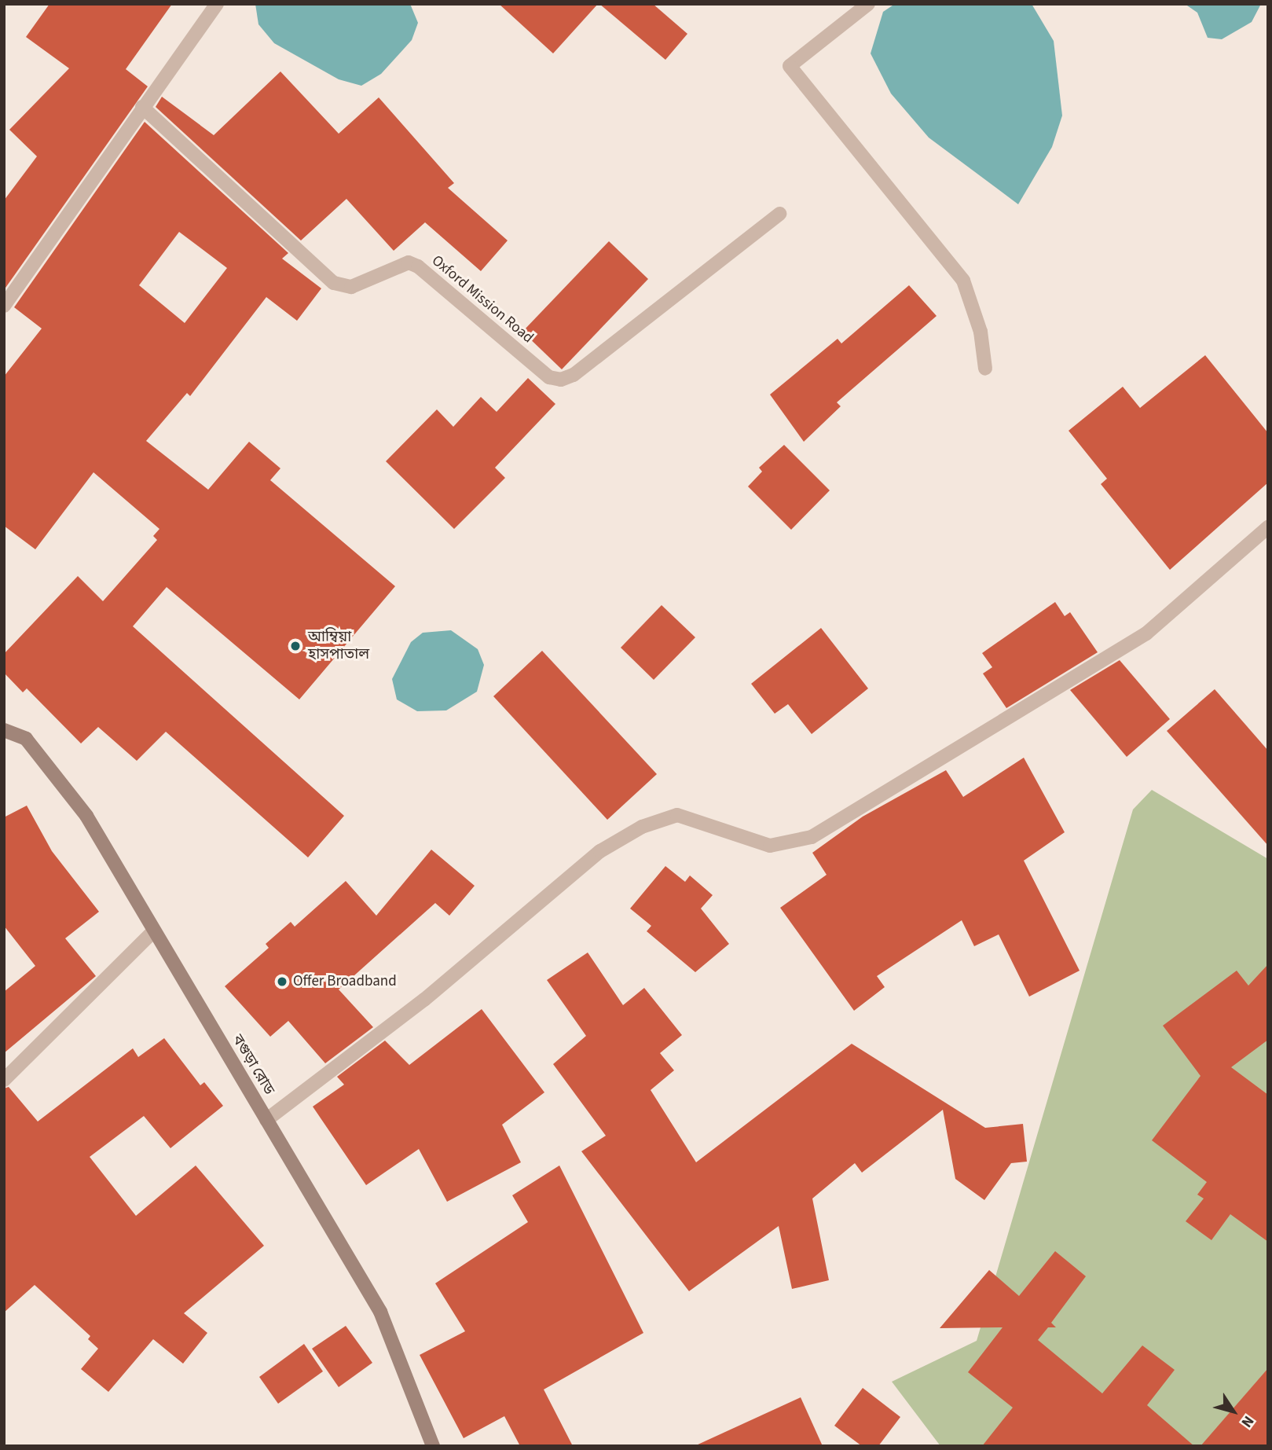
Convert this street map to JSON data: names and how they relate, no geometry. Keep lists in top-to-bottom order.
{
  "streets": {
    "main road": ["বগুড়া রোড"],
    "street": ["Oxford Mission Road"]
  },
  "places": ["আম্বিয়া হাসপাতাল", "Offer Broadband"],
  "north": "bottom right"
}
